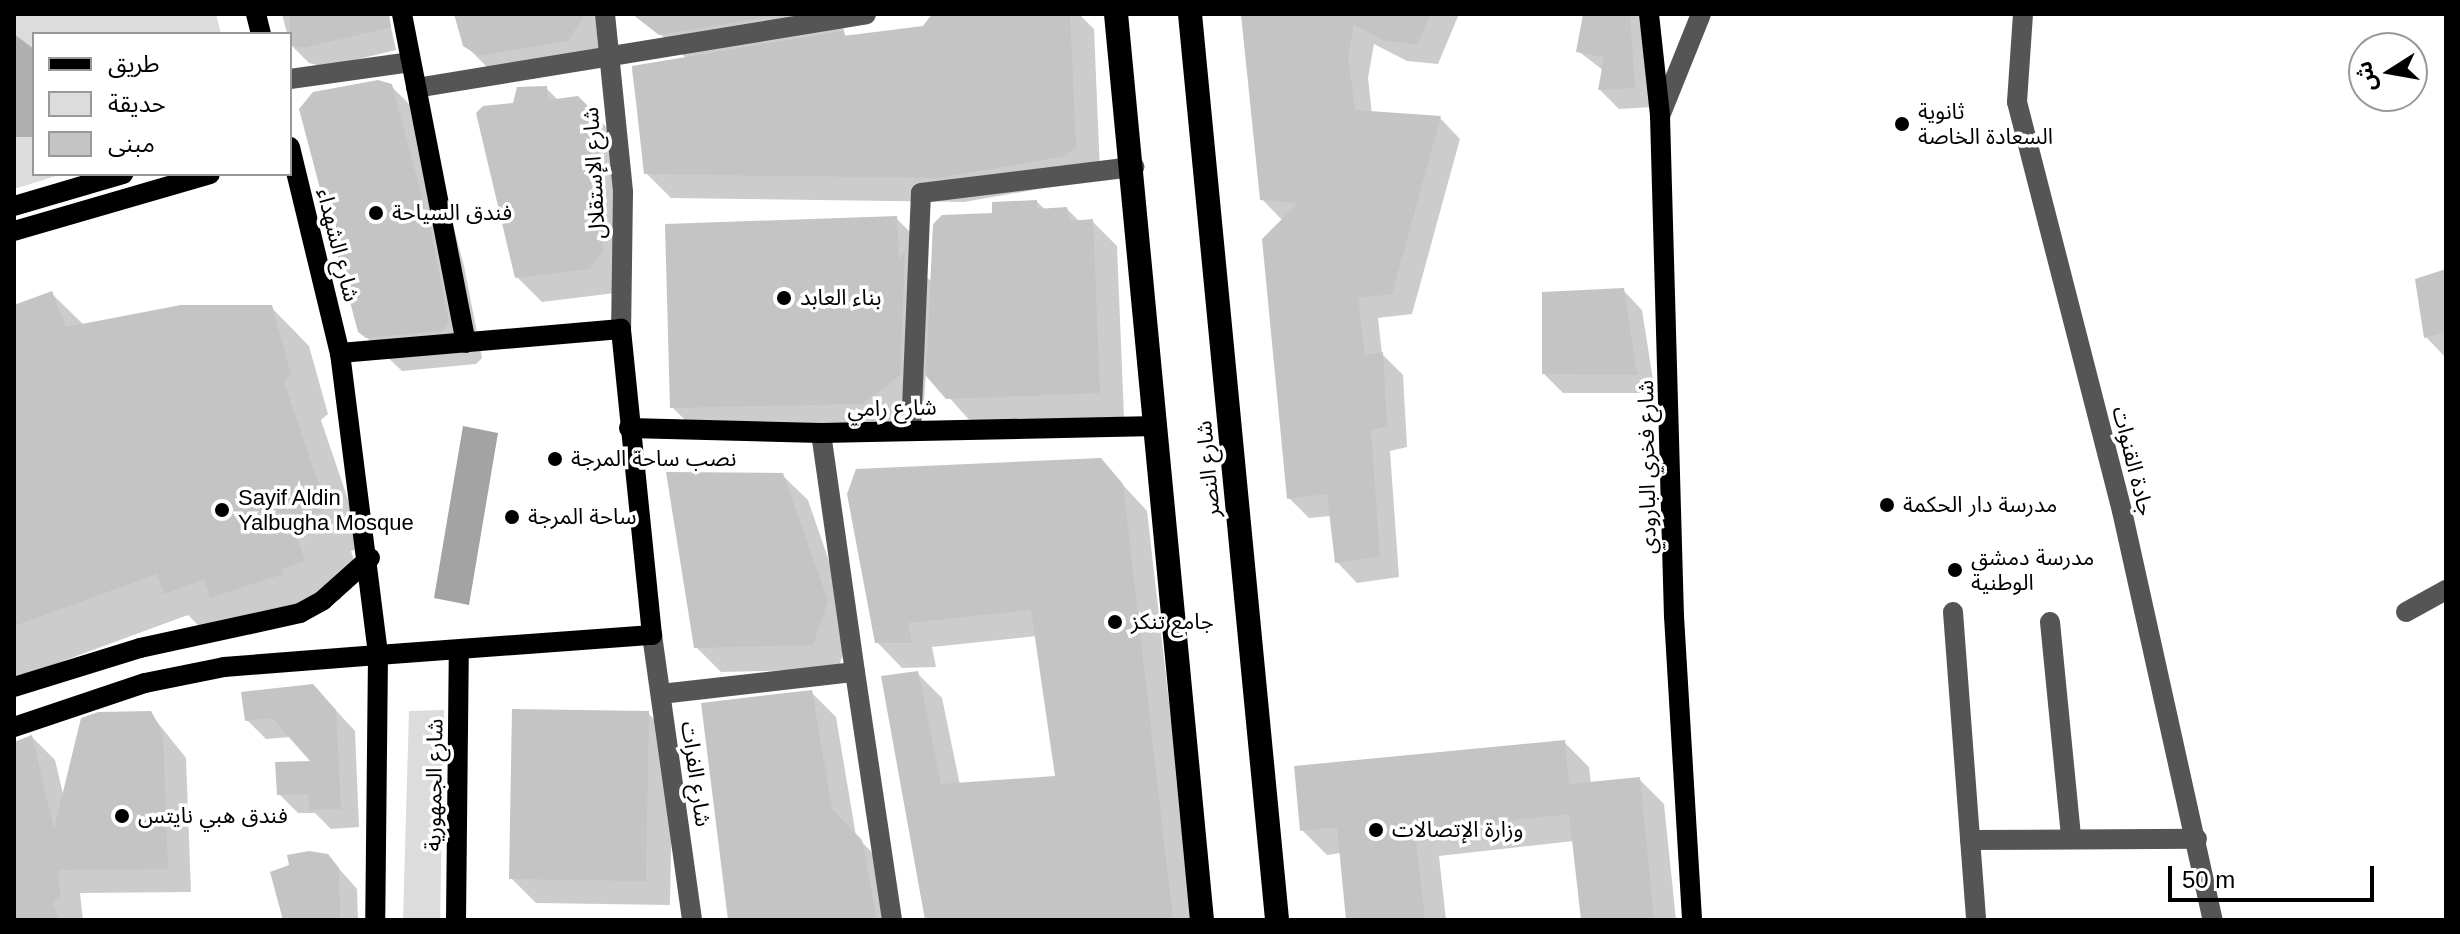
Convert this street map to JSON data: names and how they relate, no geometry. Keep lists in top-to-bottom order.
{
  "streets": {
    "highway": ["شارع النصر"],
    "main road": [
      "شارع الشهداء",
      "شارع رامي",
      "شارع فخري البارودي",
      "شارع الجمهورية"
    ],
    "street": ["شارع الإستقلال", "جادة القنوات", "شارع الفرات"]
  },
  "places": [
    "ثانوية السعادة الخاصة",
    "فندق السياحة",
    "بناء العابد",
    "نصب ساحة المرجة",
    "مدرسة دار الحكمة",
    "Sayif Aldin Yalbugha Mosque",
    "ساحة المرجة",
    "مدرسة دمشق الوطنية",
    "جامع تنكز",
    "فندق هبي نايتس",
    "وزارة الإتصالات"
  ],
  "legend": ["طريق", "حديقة", "مبنى"],
  "scale_bar": "50 m",
  "north": "left"
}
